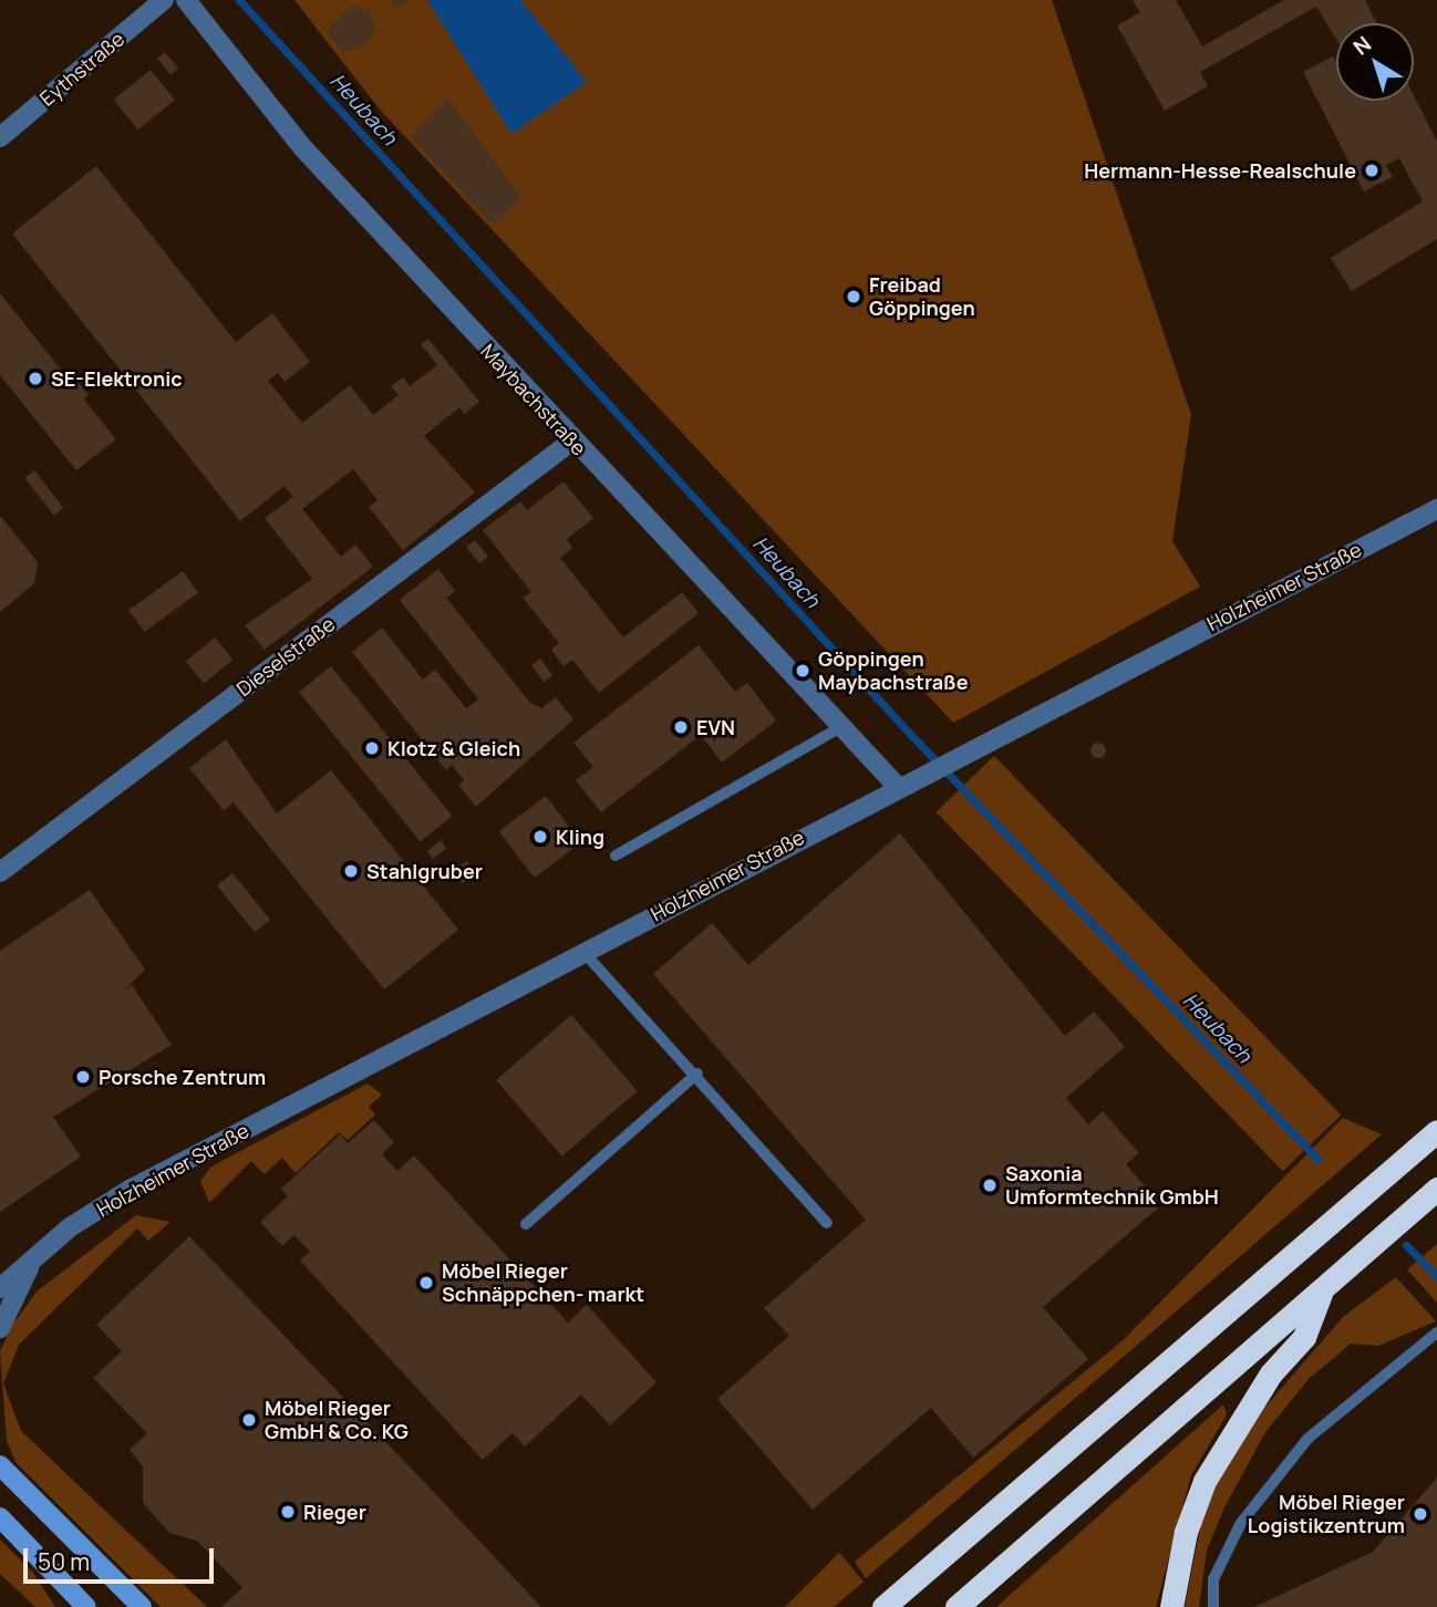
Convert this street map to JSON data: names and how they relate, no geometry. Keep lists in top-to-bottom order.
{
  "streets": {
    "street": [
      "Eythstraße",
      "Maybachstraße",
      "Holzheimer Straße",
      "Dieselstraße"
    ]
  },
  "crossings": [
    ["Maybachstraße", "Holzheimer Straße"],
    ["Maybachstraße", "Dieselstraße"]
  ],
  "water": ["Heubach"],
  "places": [
    "Hermann-Hesse-Realschule",
    "Freibad Göppingen",
    "SE-Elektronic",
    "Göppingen Maybachstraße",
    "EVN",
    "Klotz & Gleich",
    "Kling",
    "Stahlgruber",
    "Porsche Zentrum",
    "Saxonia Umformtechnik GmbH",
    "Möbel Rieger Schnäppchen- markt",
    "Möbel Rieger GmbH & Co. KG",
    "Rieger",
    "Möbel Rieger Logistikzentrum"
  ],
  "scale_bar": "50 m",
  "north": "top left"
}
